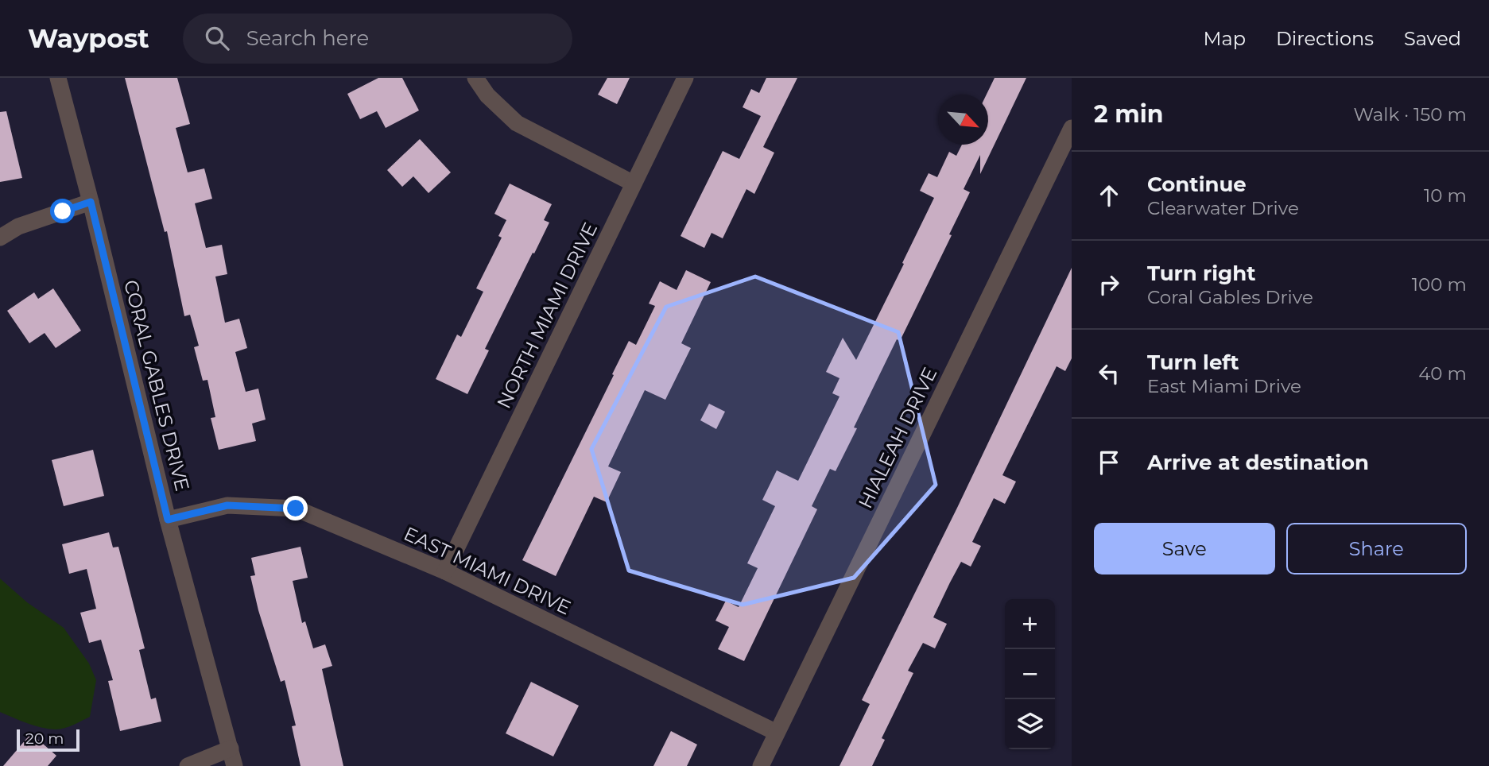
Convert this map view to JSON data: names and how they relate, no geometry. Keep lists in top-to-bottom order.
{
  "streets": {
    "street": [
      "NORTH MIAMI DRIVE",
      "CORAL GABLES DRIVE",
      "HIALEAH DRIVE",
      "EAST MIAMI DRIVE"
    ]
  },
  "crossings": [
    ["NORTH MIAMI DRIVE", "EAST MIAMI DRIVE"],
    ["CORAL GABLES DRIVE", "EAST MIAMI DRIVE"],
    ["HIALEAH DRIVE", "EAST MIAMI DRIVE"]
  ],
  "scale_bar": "20 m",
  "north": "bottom right",
  "page": {
    "header": "Waypost",
    "search": "Search here",
    "nav": ["Map", "Directions", "Saved"],
    "heading": ["2 min", "Walk · 150 m"],
    "list": [
      ["Continue", "Clearwater Drive", "10 m"],
      ["Turn right", "Coral Gables Drive", "100 m"],
      ["Turn left", "East Miami Drive", "40 m"],
      "Arrive at destination"
    ],
    "buttons": ["Save", "Share"],
    "map_buttons": ["+", "−"],
    "scale": "20 m"
  }
}
